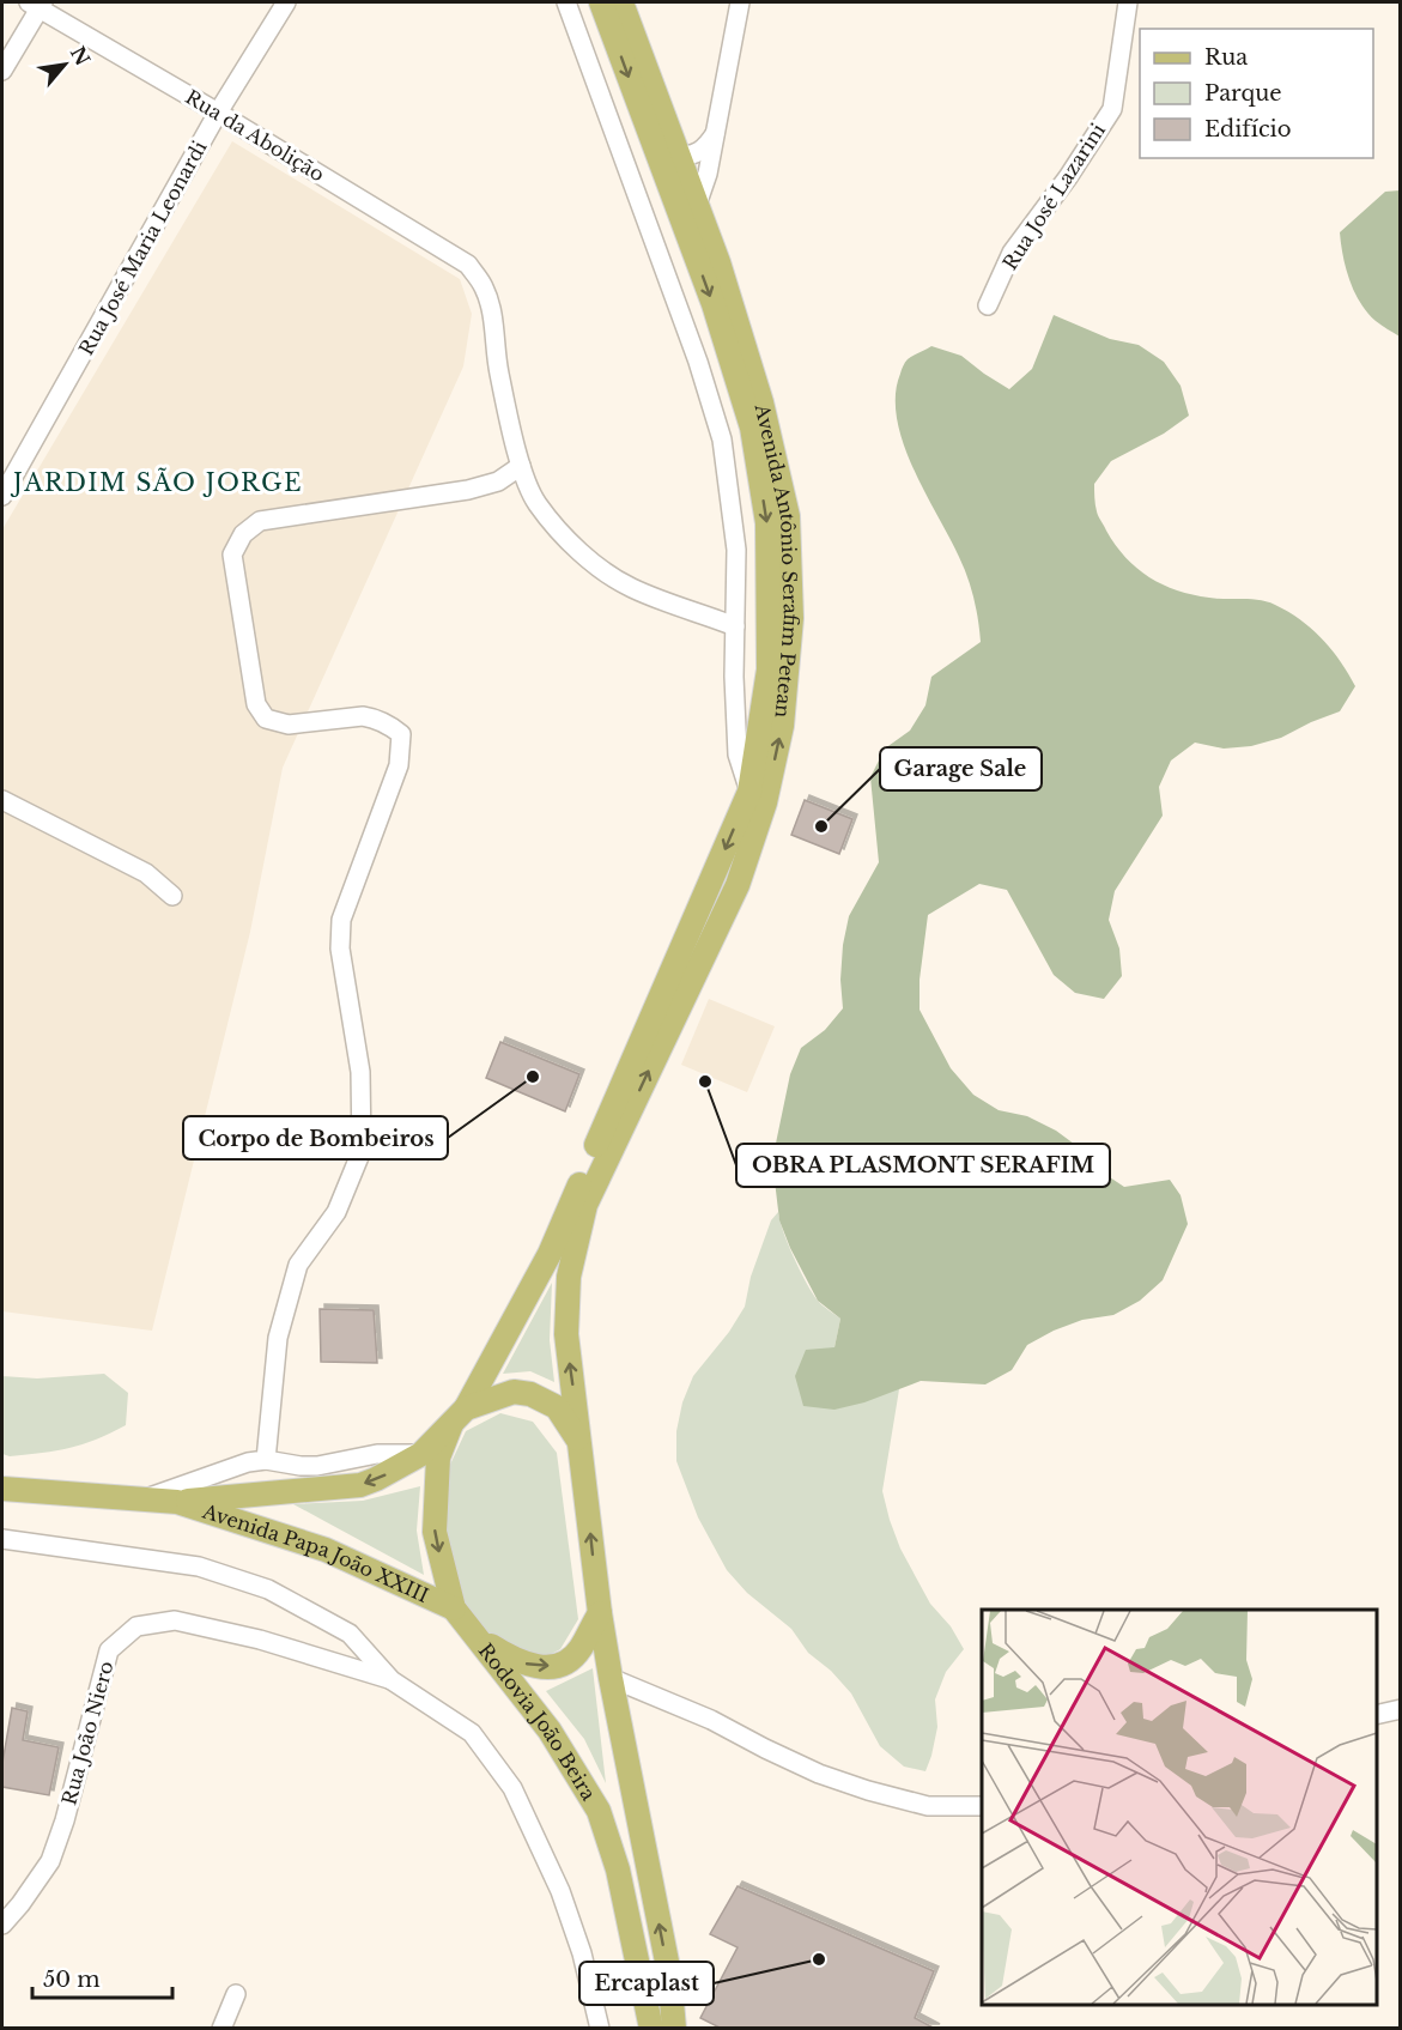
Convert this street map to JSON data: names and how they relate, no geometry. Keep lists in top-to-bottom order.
{
  "streets": {
    "main road": ["Avenida Antônio Serafim Petean", "Avenida Papa João XXIII", "Rodovia João Beira"],
    "street": [
      "Rua da Abolição",
      "Rua José Lazarini",
      "Rua José Maria Leonardi",
      "Rua João Niero"
    ]
  },
  "crossings": [
    ["Rua da Abolição", "Rua José Maria Leonardi"],
    ["Avenida Antônio Serafim Petean", "Avenida Papa João XXIII"],
    ["Avenida Antônio Serafim Petean", "Rodovia João Beira"],
    ["Avenida Papa João XXIII", "Rodovia João Beira"]
  ],
  "districts": ["JARDIM SÃO JORGE"],
  "places": [
    "Garage Sale",
    "Corpo de Bombeiros",
    "OBRA PLASMONT SERAFIM",
    "Ercaplast"
  ],
  "legend": ["Rua", "Parque", "Edifício"],
  "scale_bar": "50 m",
  "north": "top right"
}
